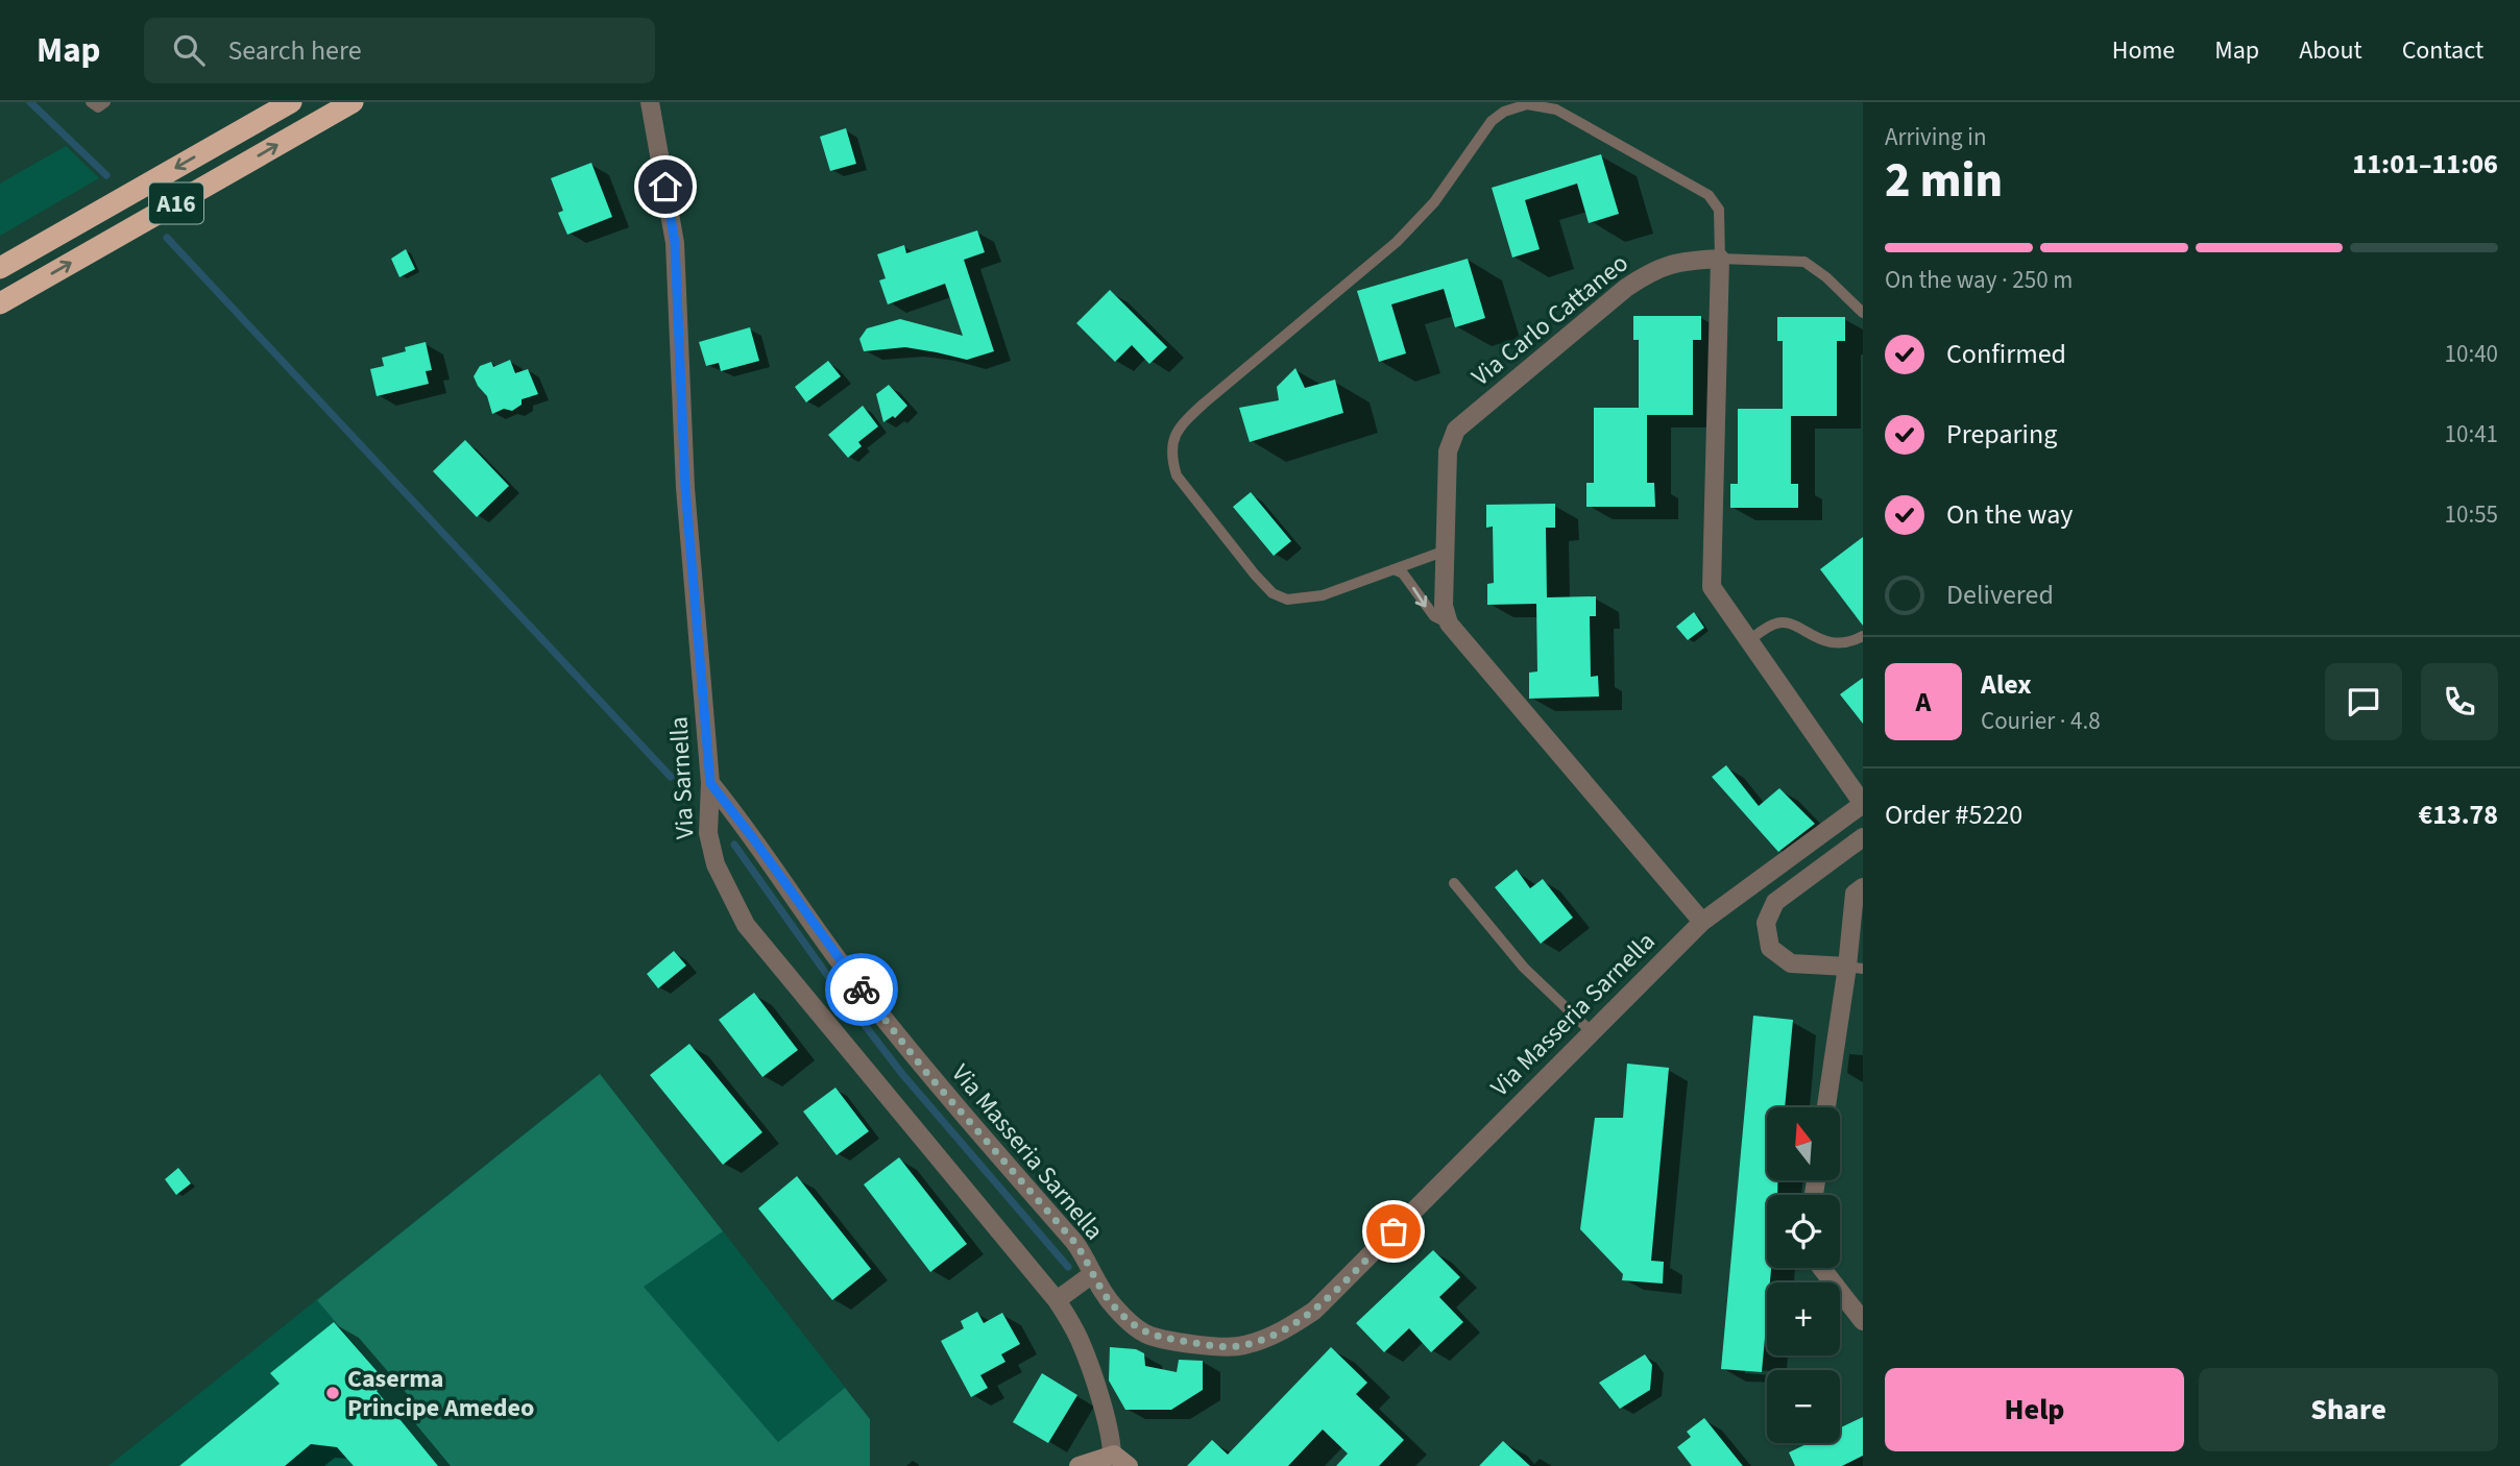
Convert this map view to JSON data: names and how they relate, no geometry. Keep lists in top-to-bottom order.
{
  "streets": {
    "highway": ["A16"],
    "street": ["Via Carlo Cattaneo", "Via Sarnella", "Via Masseria Sarnella"]
  },
  "crossings": [
    ["Via Sarnella", "Via Masseria Sarnella"]
  ],
  "places": ["Caserma Principe Amedeo"],
  "north": "top",
  "page": {
    "header": "Map",
    "search": "Search here",
    "nav": [
      "Home",
      "Map",
      "About",
      "Contact"
    ],
    "heading": ["2 min", "Arriving in", "11:01–11:06"],
    "panel": [
      "Alex",
      "Courier · 4.8",
      "Order #5220",
      "€13.78"
    ],
    "bar": "On the way · 250 m",
    "list": [
      ["Confirmed", "10:40"],
      ["Preparing", "10:41"],
      ["On the way", "10:55"],
      "Delivered"
    ],
    "round": "A",
    "map_buttons": ["+", "−"],
    "buttons": ["Help", "Share"]
  }
}
